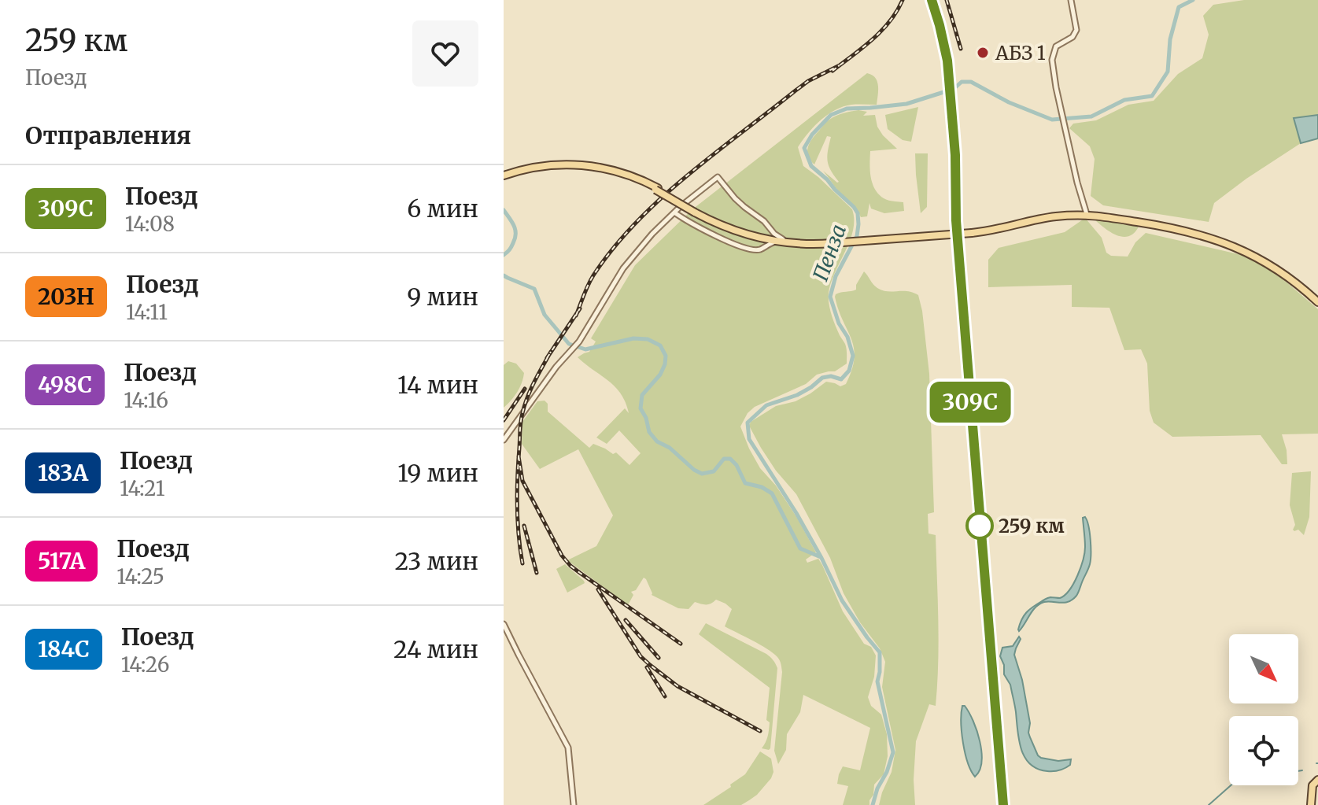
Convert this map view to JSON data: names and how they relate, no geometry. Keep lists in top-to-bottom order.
{
  "water": ["Пенза"],
  "places": ["АБЗ 1", "259 км"],
  "north": "bottom right",
  "page": {
    "heading": [
      ["259 км", "Поезд"],
      "Отправления"
    ],
    "on_map": "309С",
    "list": [
      {
        "mark": "309С",
        "name": "Поезд",
        "note": "14:08",
        "value": "6 мин"
      },
      {
        "mark": "203Н",
        "name": "Поезд",
        "note": "14:11",
        "value": "9 мин"
      },
      {
        "mark": "498С",
        "name": "Поезд",
        "note": "14:16",
        "value": "14 мин"
      },
      {
        "mark": "183А",
        "name": "Поезд",
        "note": "14:21",
        "value": "19 мин"
      },
      {
        "mark": "517А",
        "name": "Поезд",
        "note": "14:25",
        "value": "23 мин"
      },
      {
        "mark": "184С",
        "name": "Поезд",
        "note": "14:26",
        "value": "24 мин"
      }
    ]
  }
}
